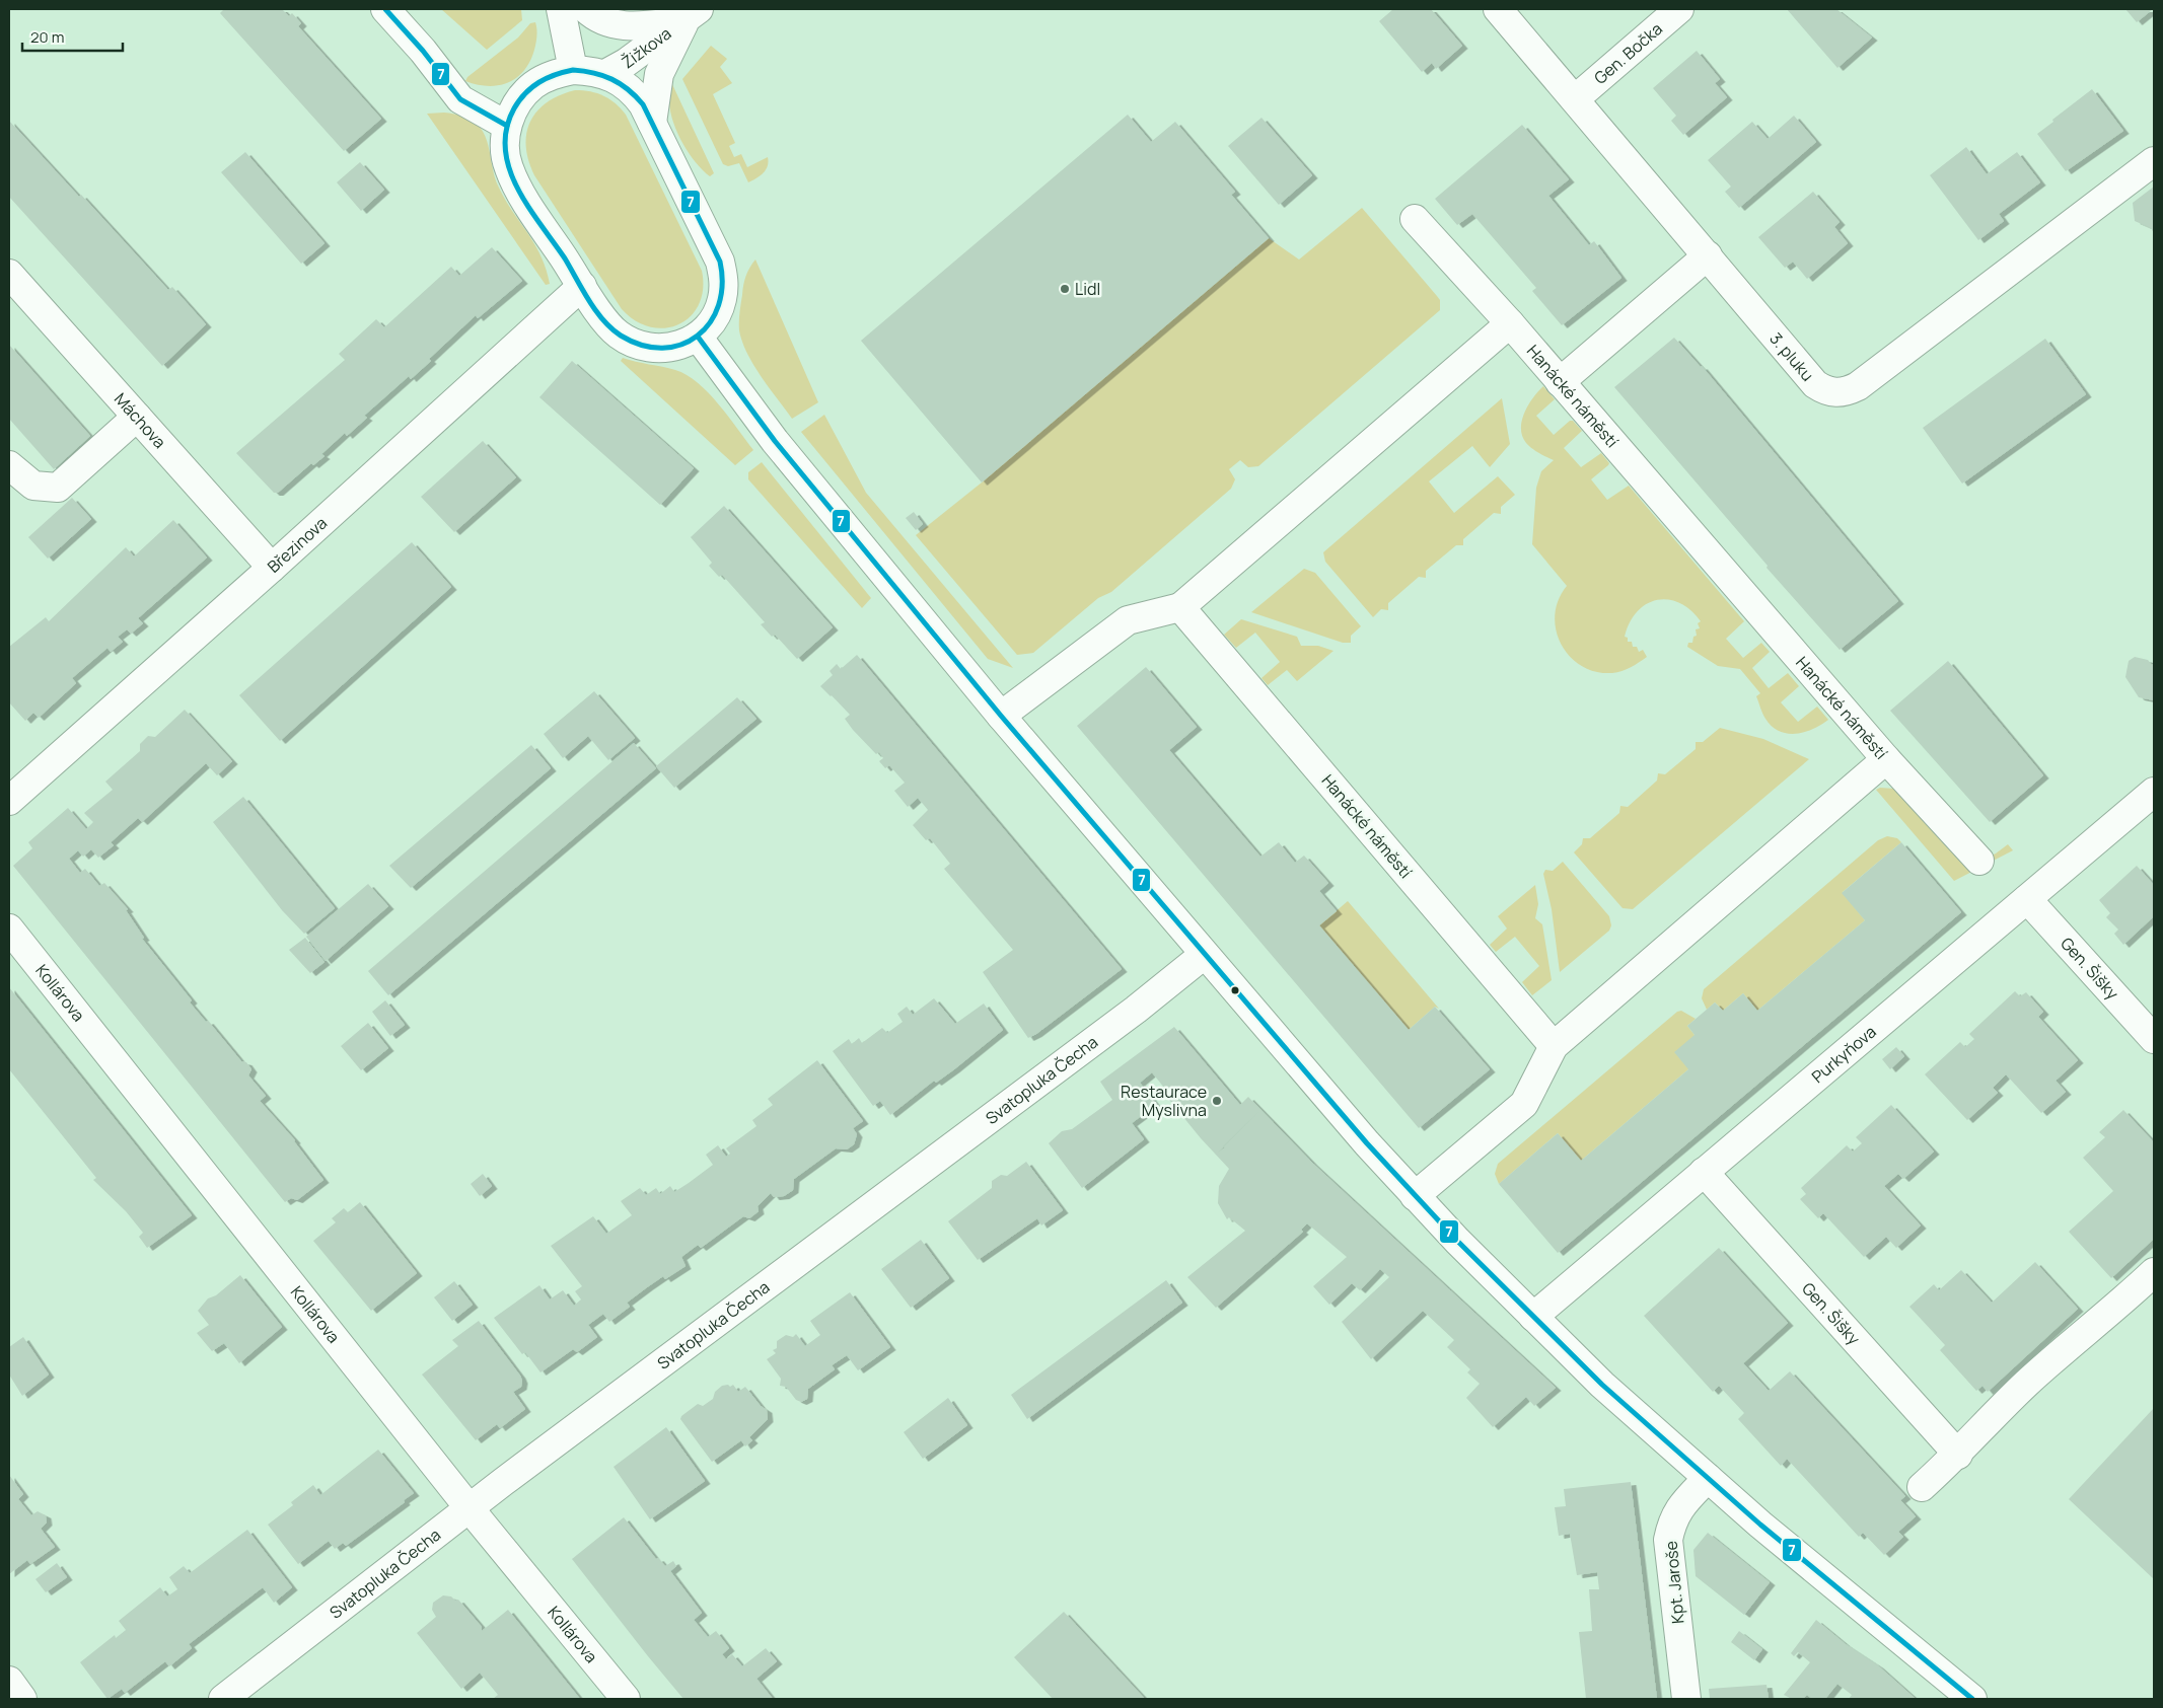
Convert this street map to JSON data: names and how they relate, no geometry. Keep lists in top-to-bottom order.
{
  "streets": {
    "street": [
      "Žižkova",
      "Gen. Bočka",
      "3. pluku",
      "Hanácké náměstí",
      "Máchova",
      "Březinova",
      "Gen. Šišky",
      "Kollárova",
      "Purkyňova",
      "Svatopluka Čecha",
      "Kpt. Jaroše"
    ]
  },
  "crossings": [
    ["Gen. Bočka", "3. pluku"],
    ["Máchova", "Březinova"],
    ["Gen. Šišky", "Purkyňova"],
    ["Kollárova", "Svatopluka Čecha"]
  ],
  "places": ["Lidl", "Restaurace Myslivna"],
  "lines": ["transit line 7"],
  "scale_bar": "20 m"
}
